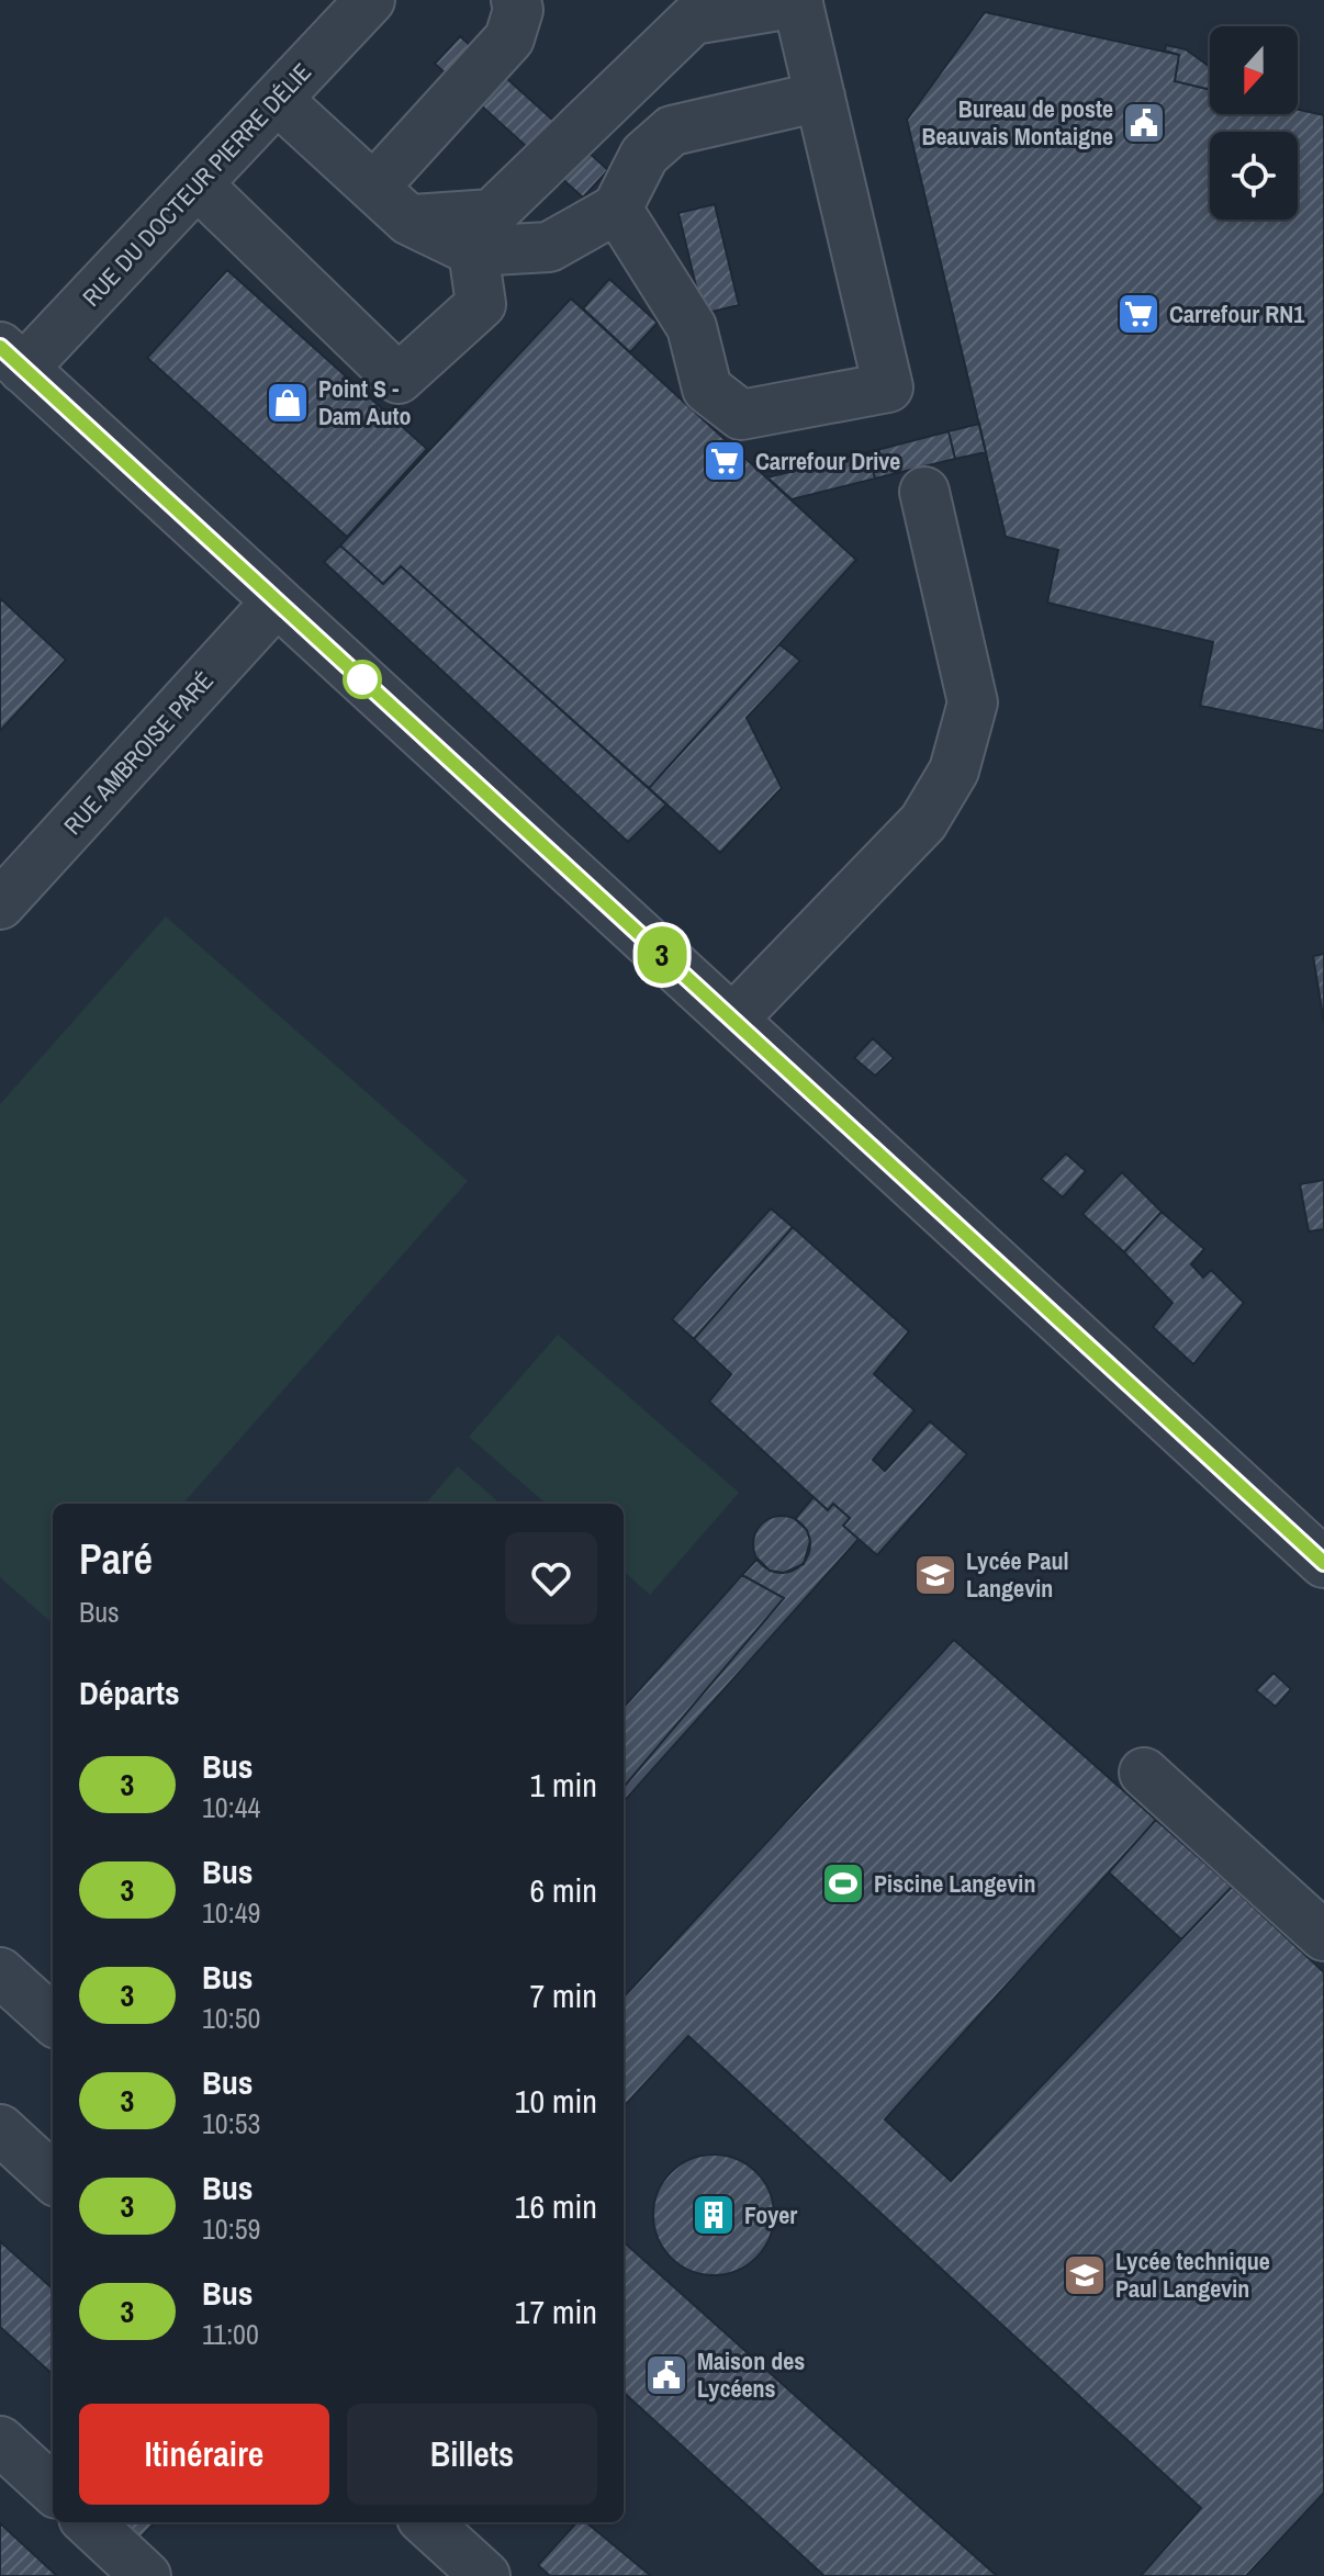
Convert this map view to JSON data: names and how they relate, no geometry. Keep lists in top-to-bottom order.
{
  "streets": {
    "street": ["RUE DU DOCTEUR PIERRE DÉLIE", "RUE AMBROISE PARÉ"]
  },
  "places": {
    "public building": ["Bureau de poste Beauvais Montaigne", "Maison des Lycéens"],
    "supermarket": ["Carrefour RN1", "Carrefour Drive"],
    "shop": ["Point S - Dam Auto"],
    "school or university": ["Lycée Paul Langevin", "Lycée technique Paul Langevin"],
    "sports": ["Piscine Langevin"],
    "building": ["Foyer"]
  },
  "lines": ["bus line 3"],
  "north": "bottom",
  "page": {
    "on_map": "3",
    "heading": [
      ["Paré", "Bus"],
      "Départs"
    ],
    "list": [
      {
        "mark": "3",
        "name": "Bus",
        "note": "10:44",
        "value": "1 min"
      },
      {
        "mark": "3",
        "name": "Bus",
        "note": "10:49",
        "value": "6 min"
      },
      {
        "mark": "3",
        "name": "Bus",
        "note": "10:50",
        "value": "7 min"
      },
      {
        "mark": "3",
        "name": "Bus",
        "note": "10:53",
        "value": "10 min"
      },
      {
        "mark": "3",
        "name": "Bus",
        "note": "10:59",
        "value": "16 min"
      },
      {
        "mark": "3",
        "name": "Bus",
        "note": "11:00",
        "value": "17 min"
      }
    ],
    "buttons": ["Itinéraire", "Billets"]
  }
}
